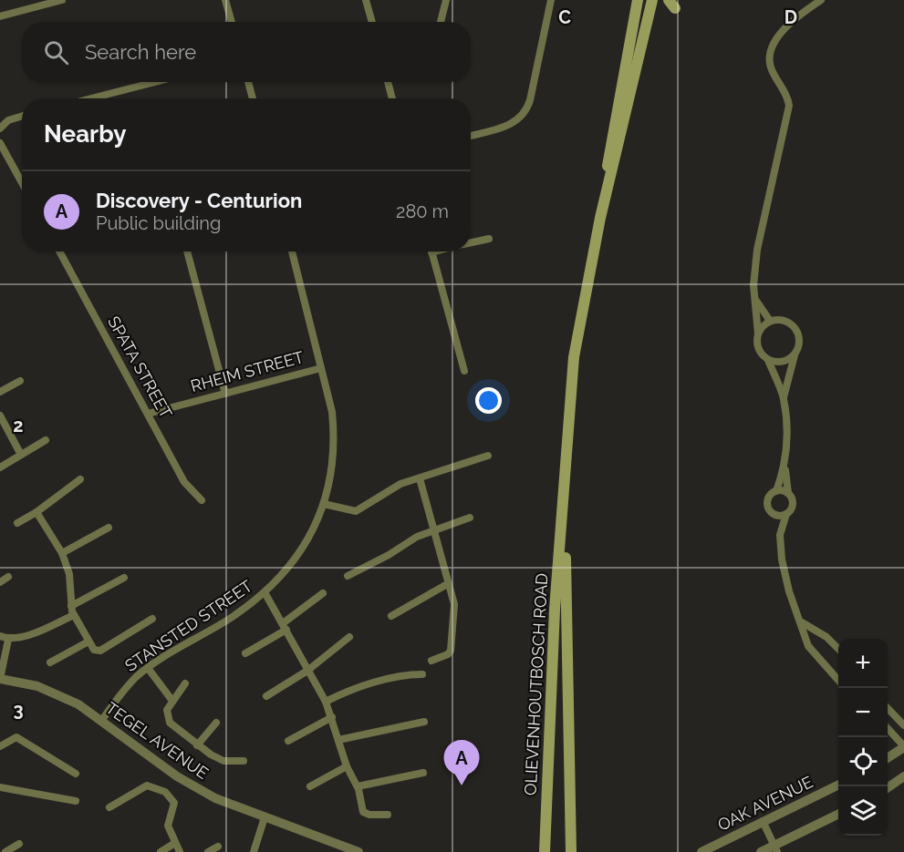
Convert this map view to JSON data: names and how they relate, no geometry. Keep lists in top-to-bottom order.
{
  "streets": {
    "main road": ["OLIEVENHOUTBOSCH ROAD"],
    "street": [
      "SPATA STREET",
      "RHEIM STREET",
      "STANSTED STREET",
      "TEGEL AVENUE",
      "OAK AVENUE"
    ]
  },
  "crossings": [
    ["SPATA STREET", "RHEIM STREET"],
    ["RHEIM STREET", "STANSTED STREET"],
    ["STANSTED STREET", "TEGEL AVENUE"]
  ],
  "page": {
    "search": "Search here",
    "heading": "Nearby",
    "list": [
      {
        "mark": "A",
        "name": "Discovery - Centurion",
        "note": "Public building",
        "value": "280 m"
      }
    ],
    "map_buttons": ["+", "−"],
    "pins": "A"
  },
  "grid": {
    "columns": ["C", "D"],
    "rows": ["2", "3"]
  }
}
